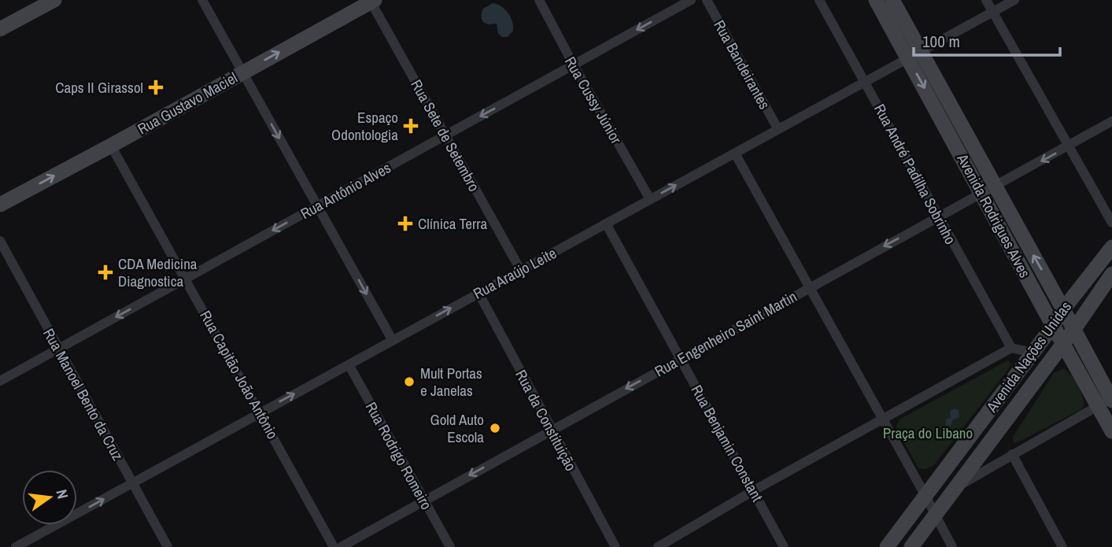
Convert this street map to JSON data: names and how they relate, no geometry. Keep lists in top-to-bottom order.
{
  "streets": {
    "main road": ["Rua Gustavo Maciel", "Avenida Rodrigues Alves", "Avenida Nações Unidas"],
    "street": [
      "Rua Bandeirantes",
      "Rua Cussy Júnior",
      "Rua Sete de Setembro",
      "Rua André Padilha Sobrinho",
      "Rua Antônio Alves",
      "Rua Araújo Leite",
      "Rua Engenheiro Saint Martin",
      "Rua Capitão João Antônio",
      "Rua Manoel Bento da Cruz",
      "Rua da Constituição",
      "Rua Benjamin Constant",
      "Rua Rodrigo Romeiro"
    ]
  },
  "crossings": [
    ["Rua Bandeirantes", "Rua Araújo Leite"],
    ["Rua Cussy Júnior", "Rua Antônio Alves"],
    ["Rua Cussy Júnior", "Rua Araújo Leite"],
    ["Rua Gustavo Maciel", "Rua Sete de Setembro"],
    ["Rua Gustavo Maciel", "Rua Capitão João Antônio"],
    ["Rua Sete de Setembro", "Rua Antônio Alves"],
    ["Rua Sete de Setembro", "Rua Araújo Leite"],
    ["Rua André Padilha Sobrinho", "Rua Araújo Leite"],
    ["Rua André Padilha Sobrinho", "Rua Engenheiro Saint Martin"],
    ["Rua Antônio Alves", "Rua Capitão João Antônio"],
    ["Rua Antônio Alves", "Rua Manoel Bento da Cruz"],
    ["Avenida Rodrigues Alves", "Rua Araújo Leite"],
    ["Avenida Rodrigues Alves", "Rua Engenheiro Saint Martin"],
    ["Avenida Rodrigues Alves", "Avenida Nações Unidas"],
    ["Rua Araújo Leite", "Rua Capitão João Antônio"],
    ["Rua Araújo Leite", "Rua Manoel Bento da Cruz"],
    ["Rua Araújo Leite", "Rua da Constituição"],
    ["Rua Araújo Leite", "Rua Benjamin Constant"],
    ["Rua Araújo Leite", "Rua Rodrigo Romeiro"],
    ["Rua Engenheiro Saint Martin", "Rua da Constituição"],
    ["Rua Engenheiro Saint Martin", "Rua Benjamin Constant"],
    ["Rua Engenheiro Saint Martin", "Rua Rodrigo Romeiro"]
  ],
  "one_way": [
    "Rua Gustavo Maciel",
    "Rua Antônio Alves",
    "Rua Araújo Leite",
    "Rua Engenheiro Saint Martin"
  ],
  "parks": ["Praça do Libano"],
  "places": {
    "health": [
      "Caps II Girassol",
      "Espaço Odontologia",
      "Clínica Terra",
      "CDA Medicina Diagnostica"
    ],
    "other": ["Mult Portas e Janelas", "Gold Auto Escola"]
  },
  "scale_bar": "100 m",
  "north": "right"
}
